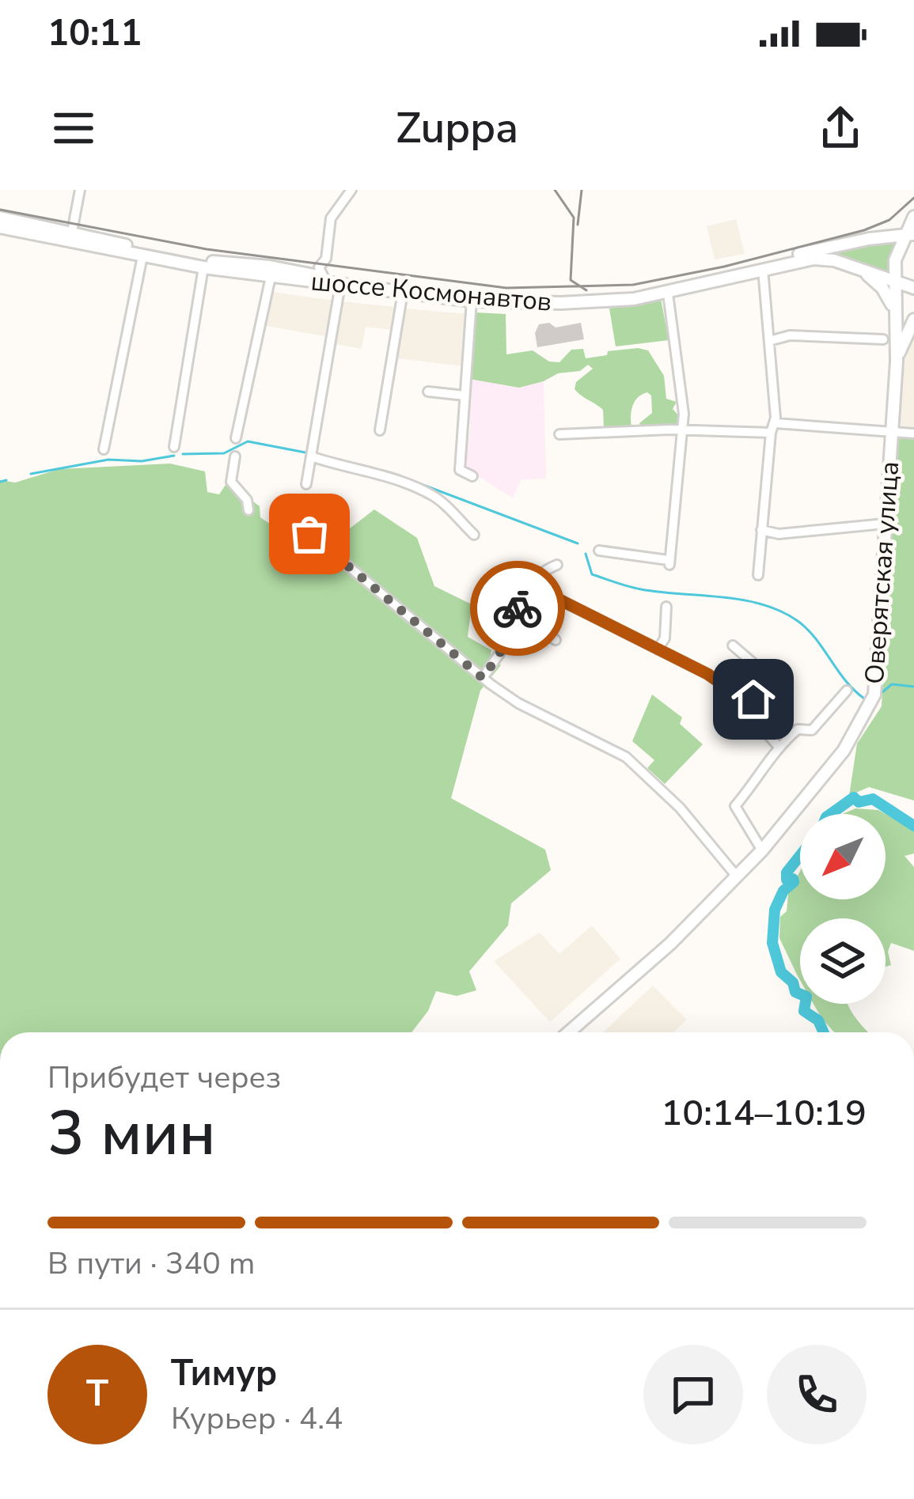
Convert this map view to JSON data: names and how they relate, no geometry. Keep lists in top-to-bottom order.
{
  "streets": {
    "main road": ["шоссе Космонавтов", "Оверятская улица"]
  },
  "crossings": [
    ["шоссе Космонавтов", "Оверятская улица"]
  ],
  "north": "bottom left",
  "page": {
    "status": "10:11",
    "header": "Zuppa",
    "heading": ["3 мин", "Прибудет через", "10:14–10:19"],
    "panel": ["Тимур", "Курьер · 4.4"],
    "bar": "В пути · 340 m",
    "round": "Т"
  }
}
